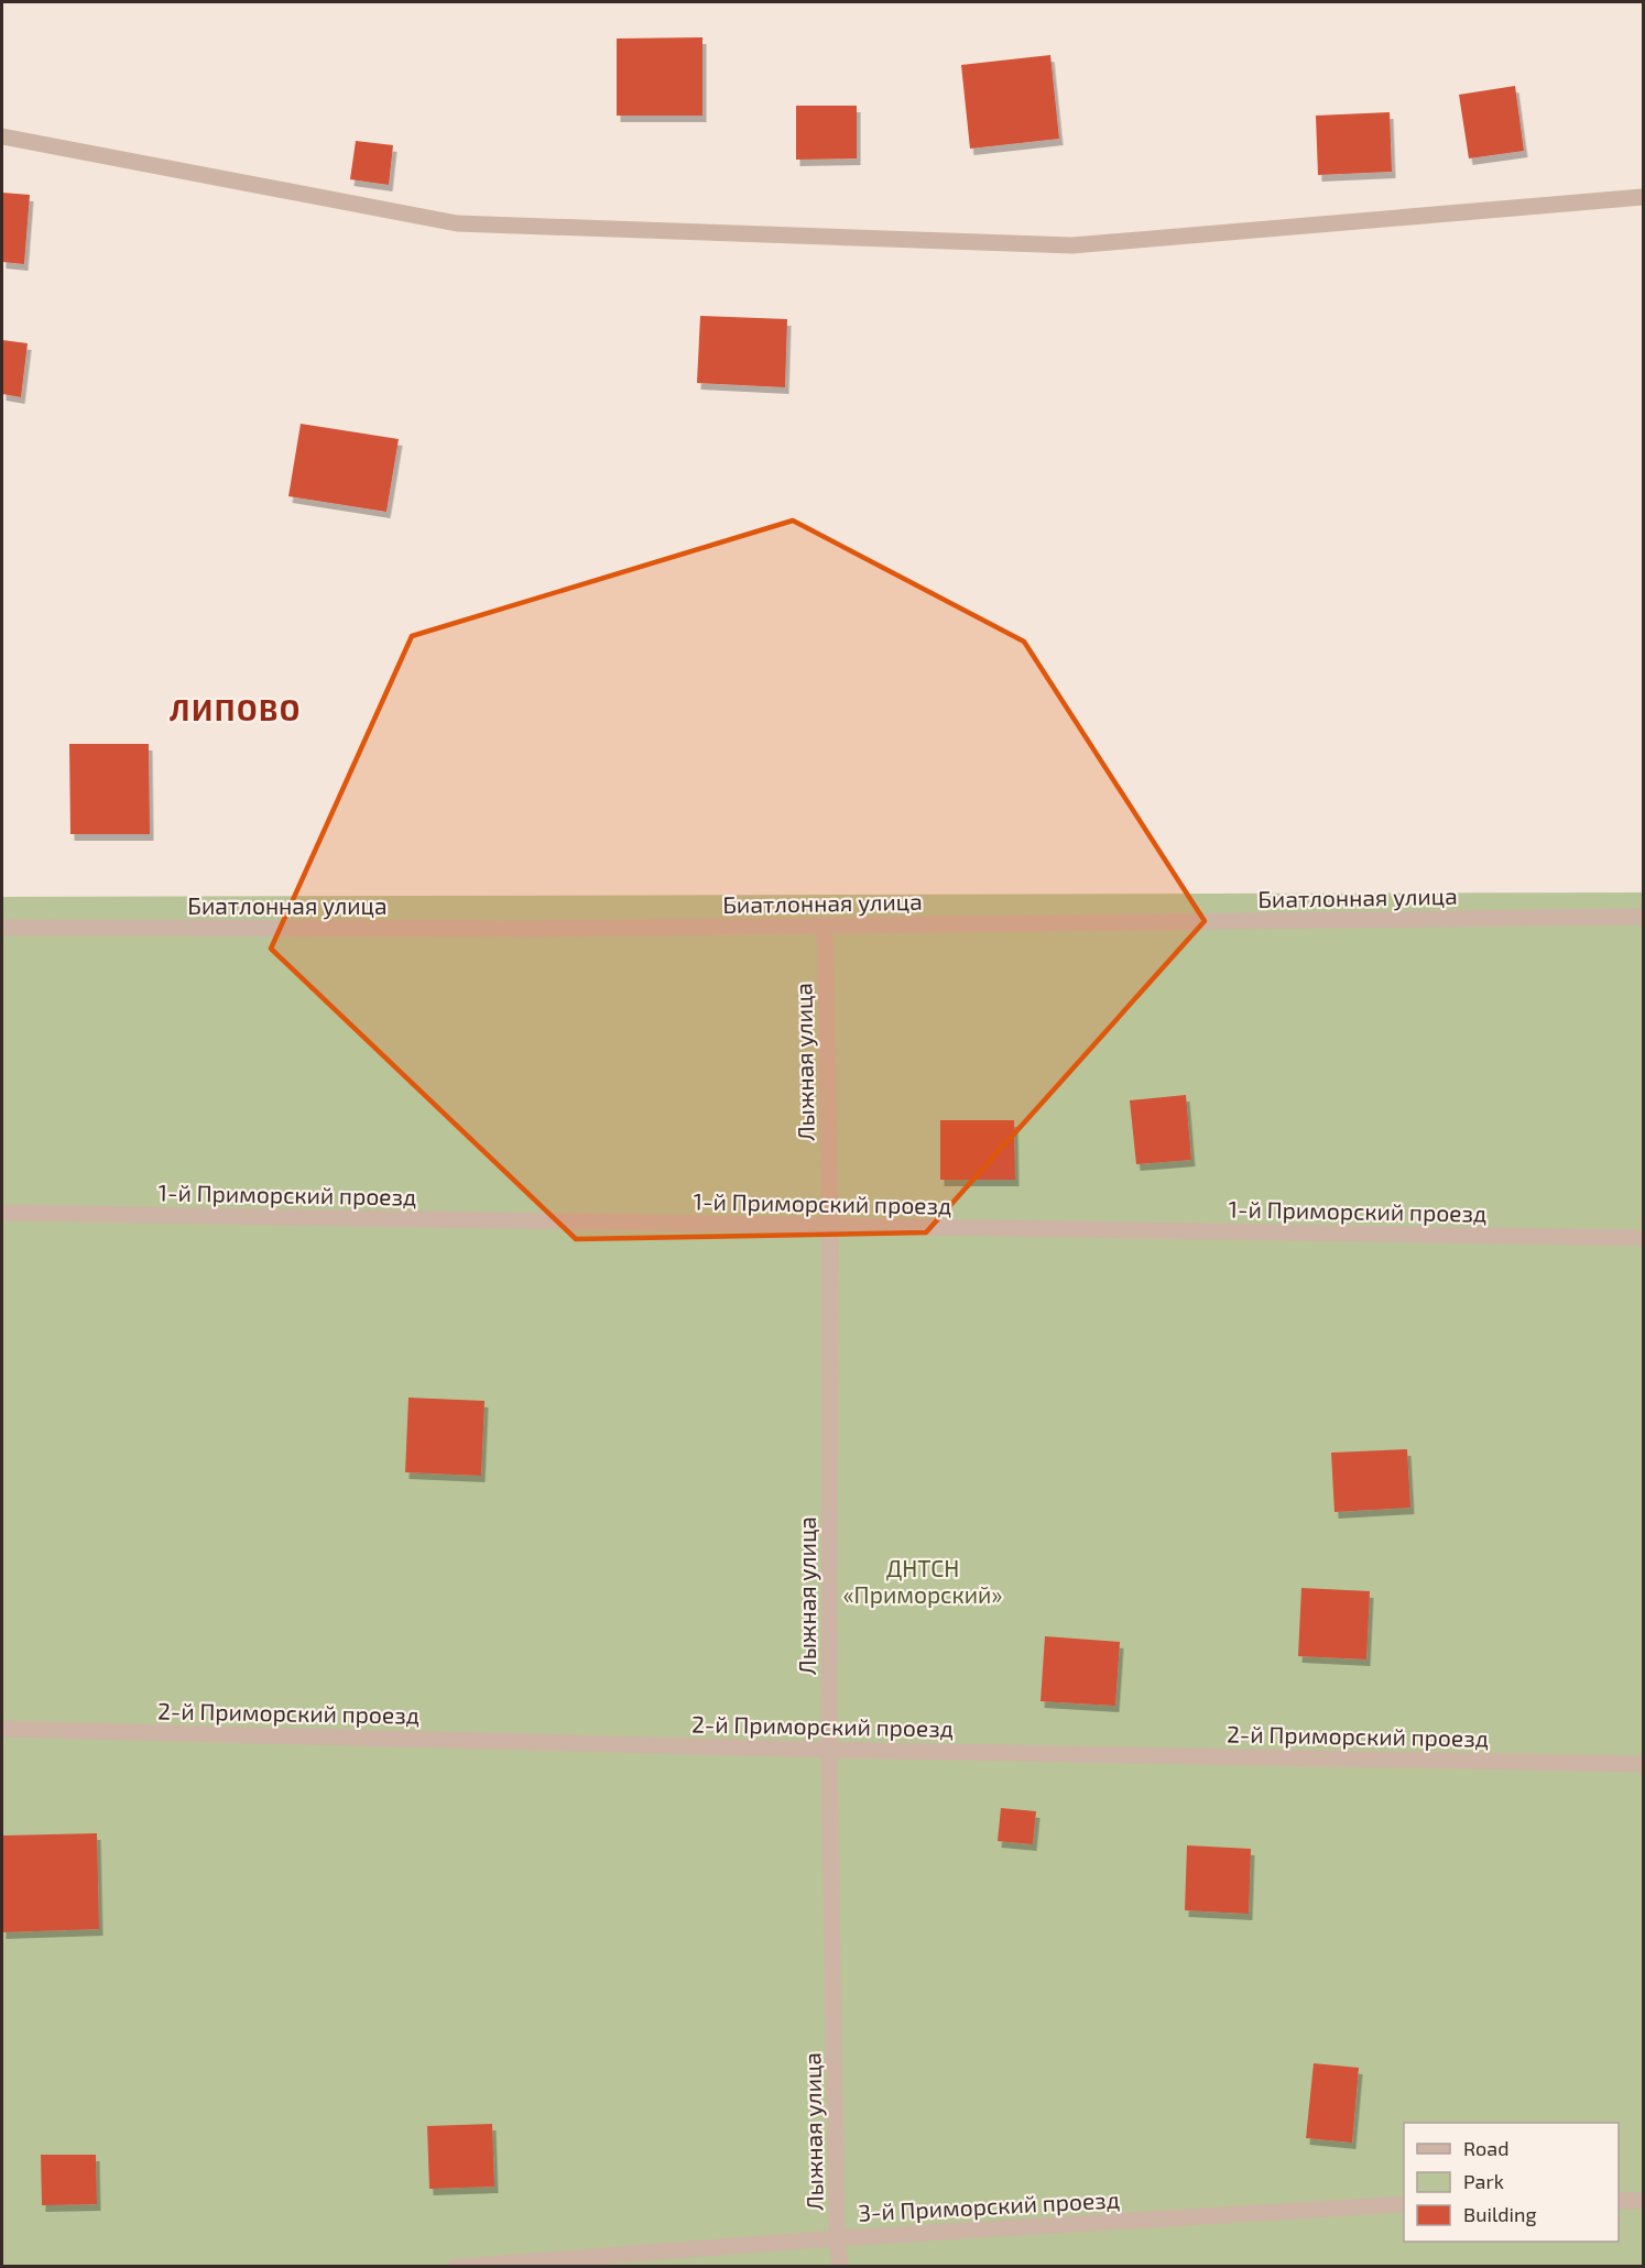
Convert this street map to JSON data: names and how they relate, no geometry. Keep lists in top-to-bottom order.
{
  "streets": {
    "street": [
      "Биатлонная улица",
      "Лыжная улица",
      "1-й Приморский проезд",
      "2-й Приморский проезд",
      "3-й Приморский проезд"
    ]
  },
  "crossings": [
    ["Биатлонная улица", "Лыжная улица"],
    ["Лыжная улица", "1-й Приморский проезд"],
    ["Лыжная улица", "2-й Приморский проезд"],
    ["Лыжная улица", "3-й Приморский проезд"]
  ],
  "districts": ["ЛИПОВО"],
  "parks": ["ДНТСН «Приморский»"],
  "legend": ["Road", "Park", "Building"]
}
